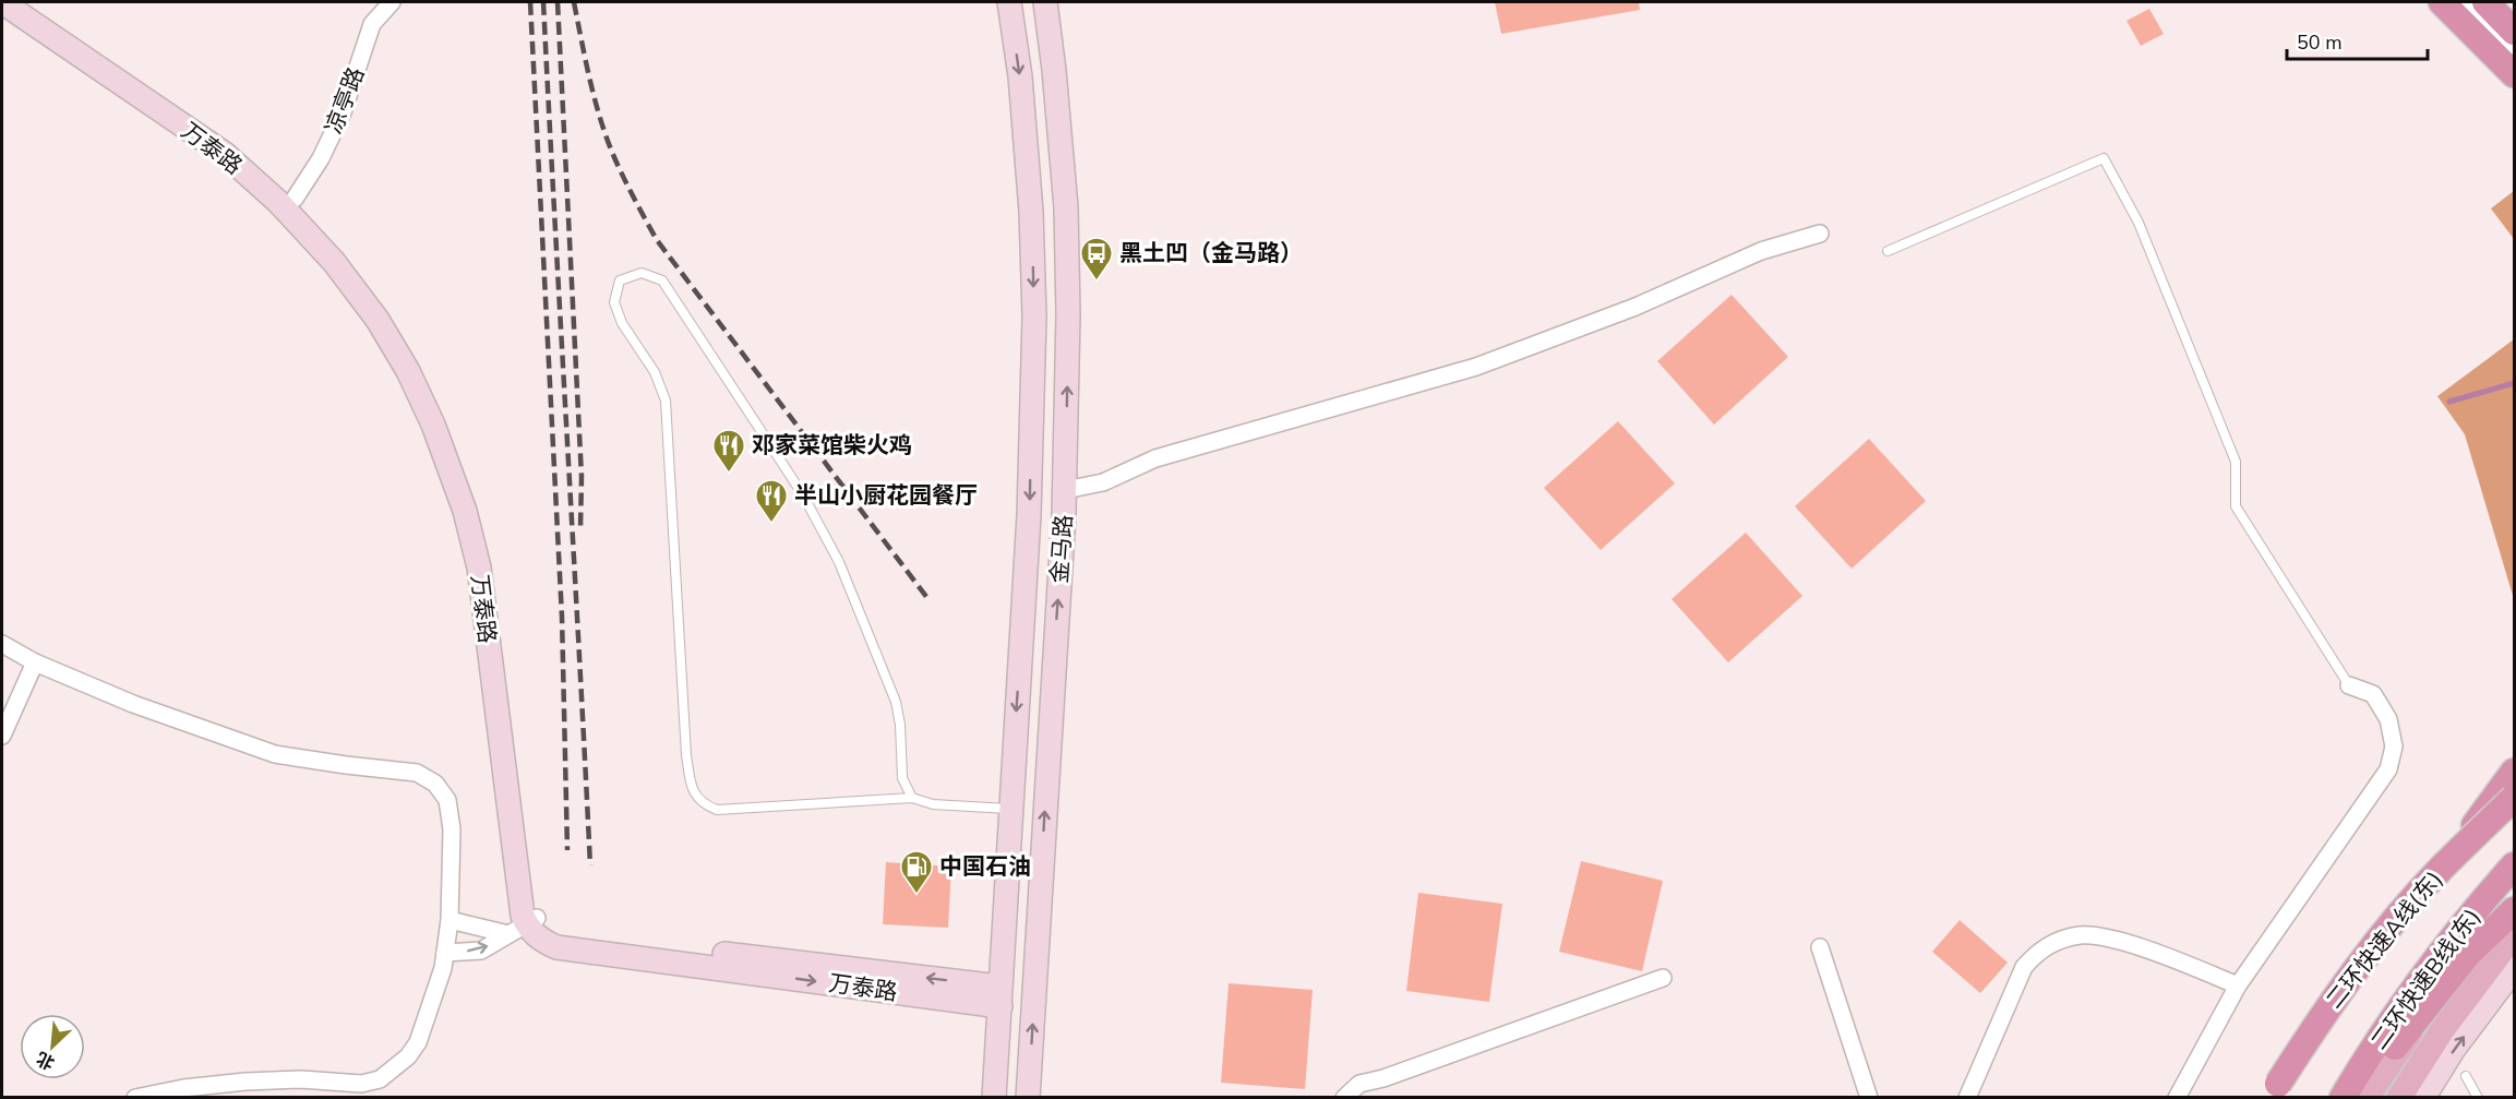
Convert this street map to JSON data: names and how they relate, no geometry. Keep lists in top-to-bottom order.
{
  "streets": {
    "highway": ["二环快速A线(东)", "二环快速B线(东)"],
    "main road": ["万泰路", "金马路"],
    "street": ["凉亭路"]
  },
  "crossings": [
    ["凉亭路", "万泰路"],
    ["万泰路", "金马路"]
  ],
  "places": {
    "bus stop": ["黑土凹（金马路）"],
    "restaurant": ["邓家菜馆柴火鸡", "半山小厨花园餐厅"],
    "fuel station": ["中国石油"]
  },
  "scale_bar": "50 m",
  "north": "bottom left"
}
